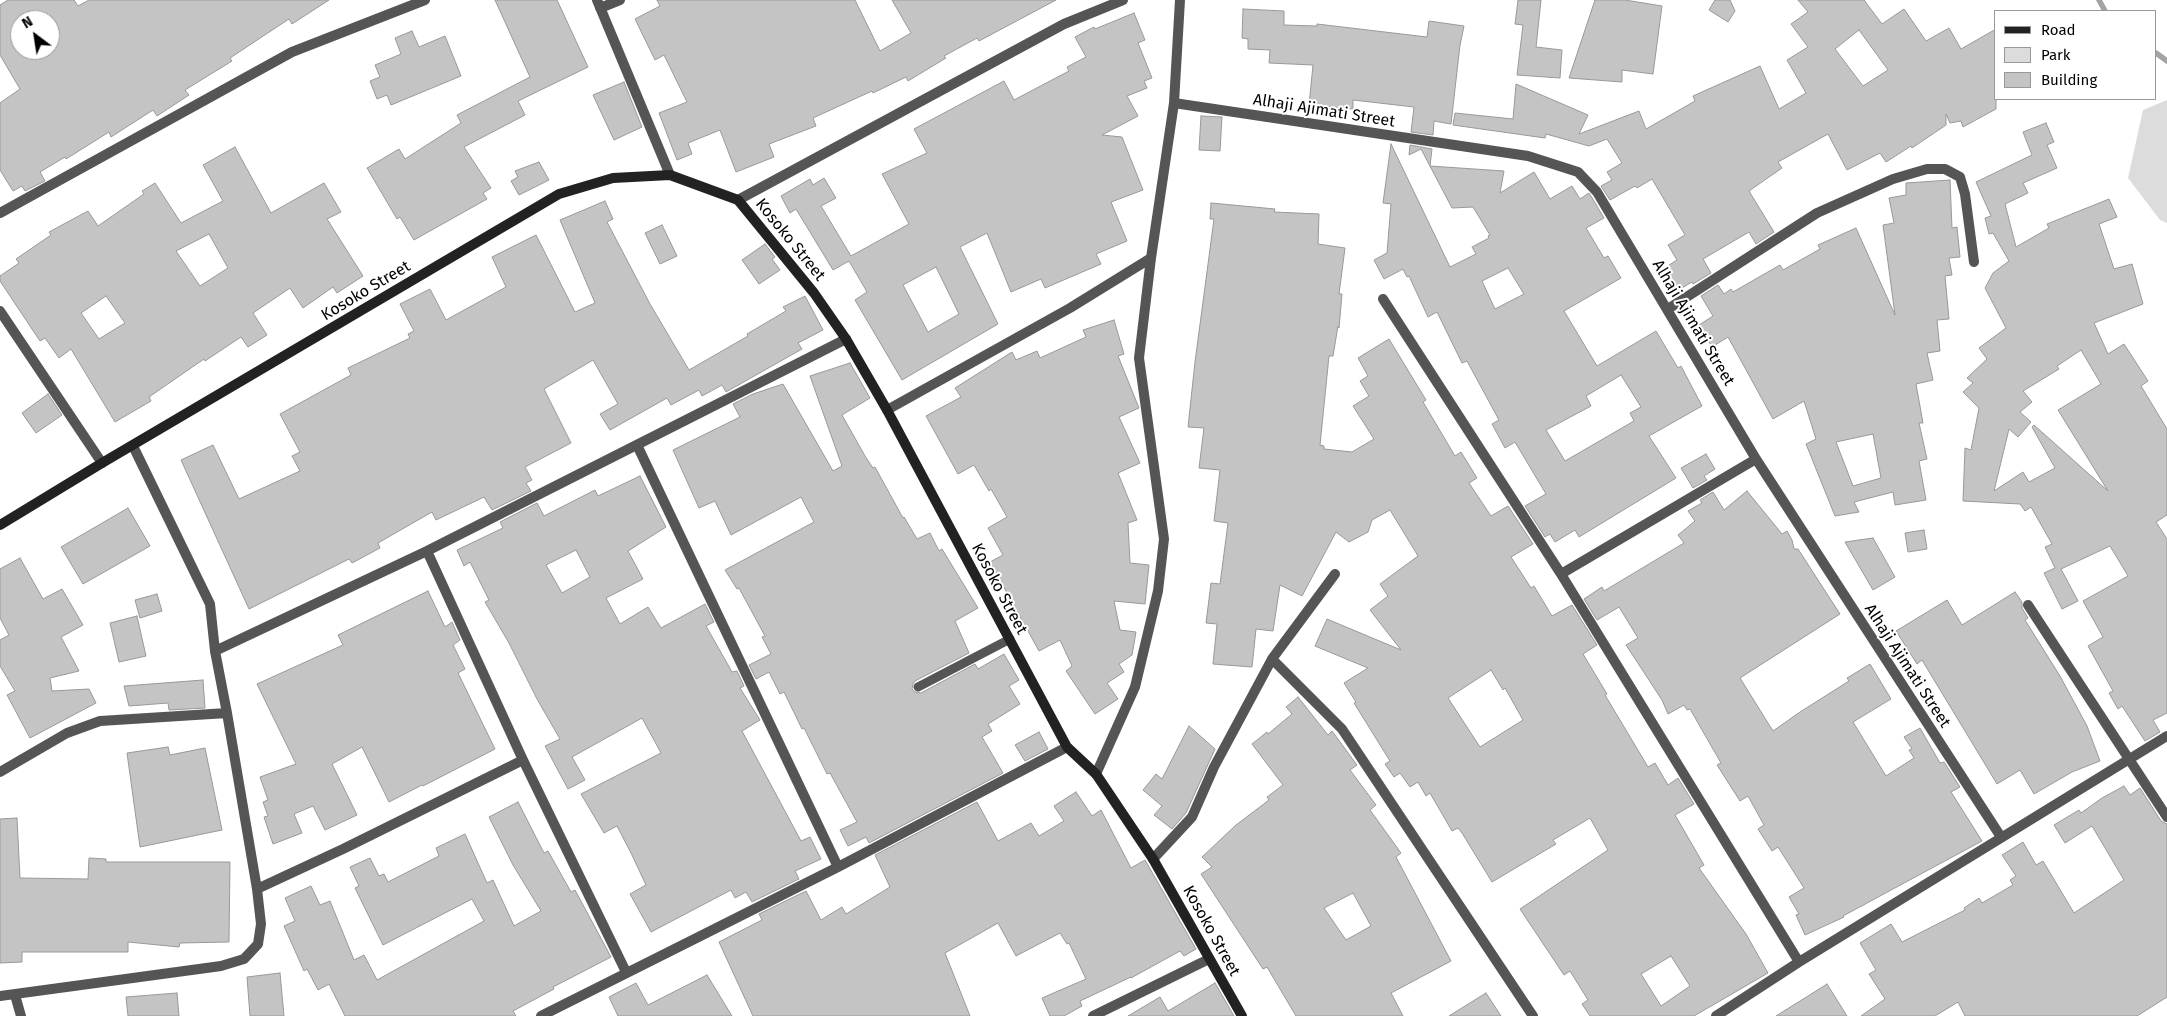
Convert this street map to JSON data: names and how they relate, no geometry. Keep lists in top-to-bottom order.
{
  "streets": {
    "street": ["Alhaji Ajimati Street", "Kosoko Street"]
  },
  "legend": ["Road", "Park", "Building"],
  "north": "top left"
}
